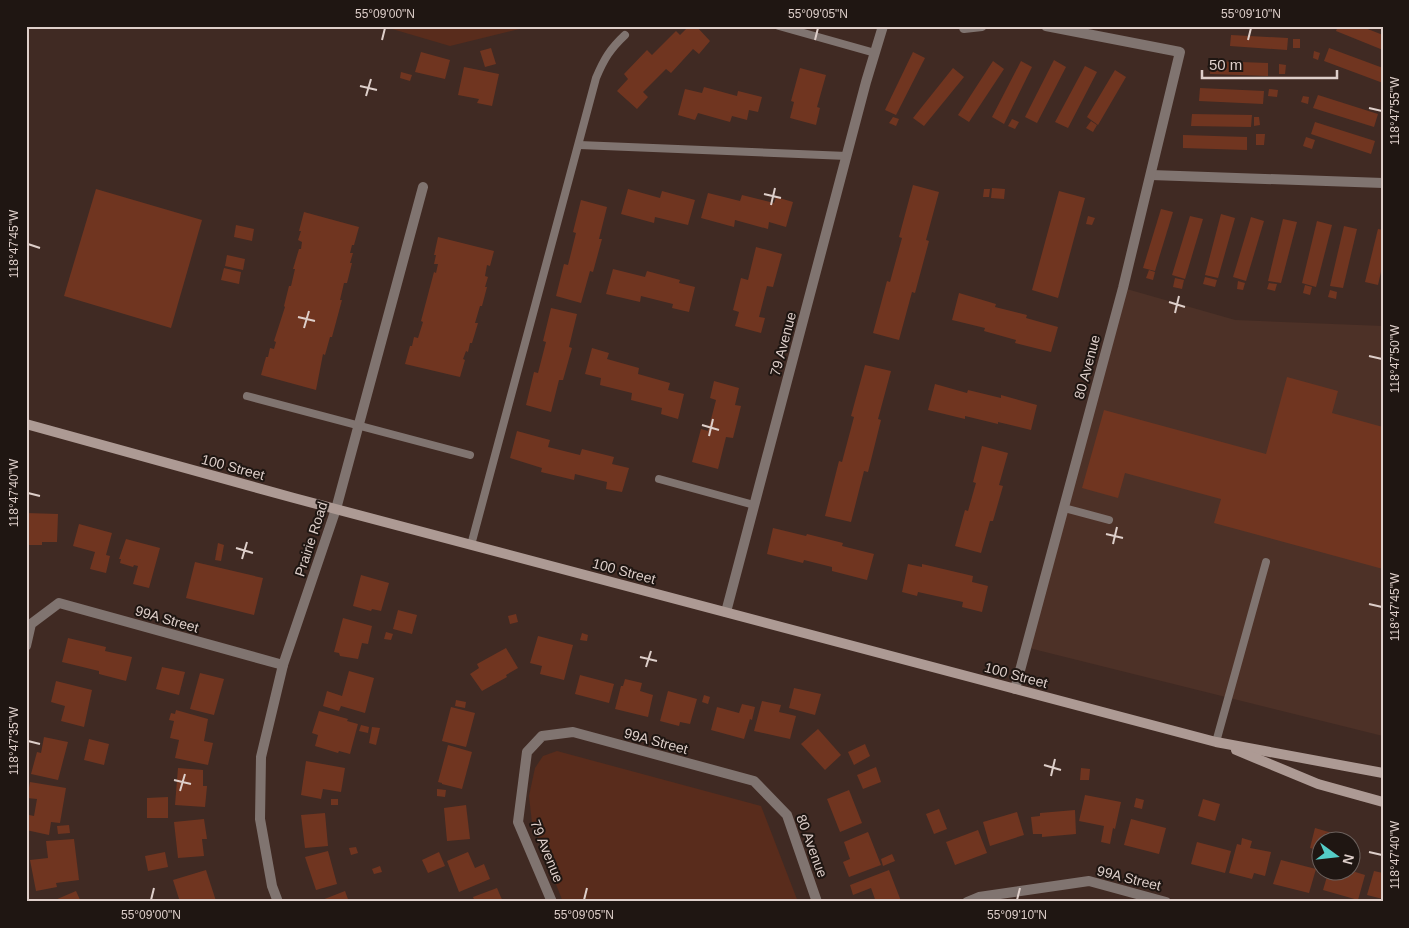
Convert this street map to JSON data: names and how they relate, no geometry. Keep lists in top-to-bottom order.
{
  "streets": {
    "main road": ["100 Street"],
    "street": [
      "79 Avenue",
      "80 Avenue",
      "Prairie Road",
      "99A Street"
    ]
  },
  "crossings": [
    ["79 Avenue", "100 Street"],
    ["79 Avenue", "99A Street"],
    ["80 Avenue", "100 Street"],
    ["80 Avenue", "99A Street"],
    ["100 Street", "Prairie Road"],
    ["Prairie Road", "99A Street"]
  ],
  "scale_bar": "50 m",
  "north": "right",
  "coordinates": [
    "55°09'00\"N",
    "55°09'05\"N",
    "55°09'10\"N",
    "118°47'55\"W",
    "118°47'45\"W",
    "118°47'50\"W",
    "118°47'40\"W",
    "118°47'35\"W"
  ]
}
